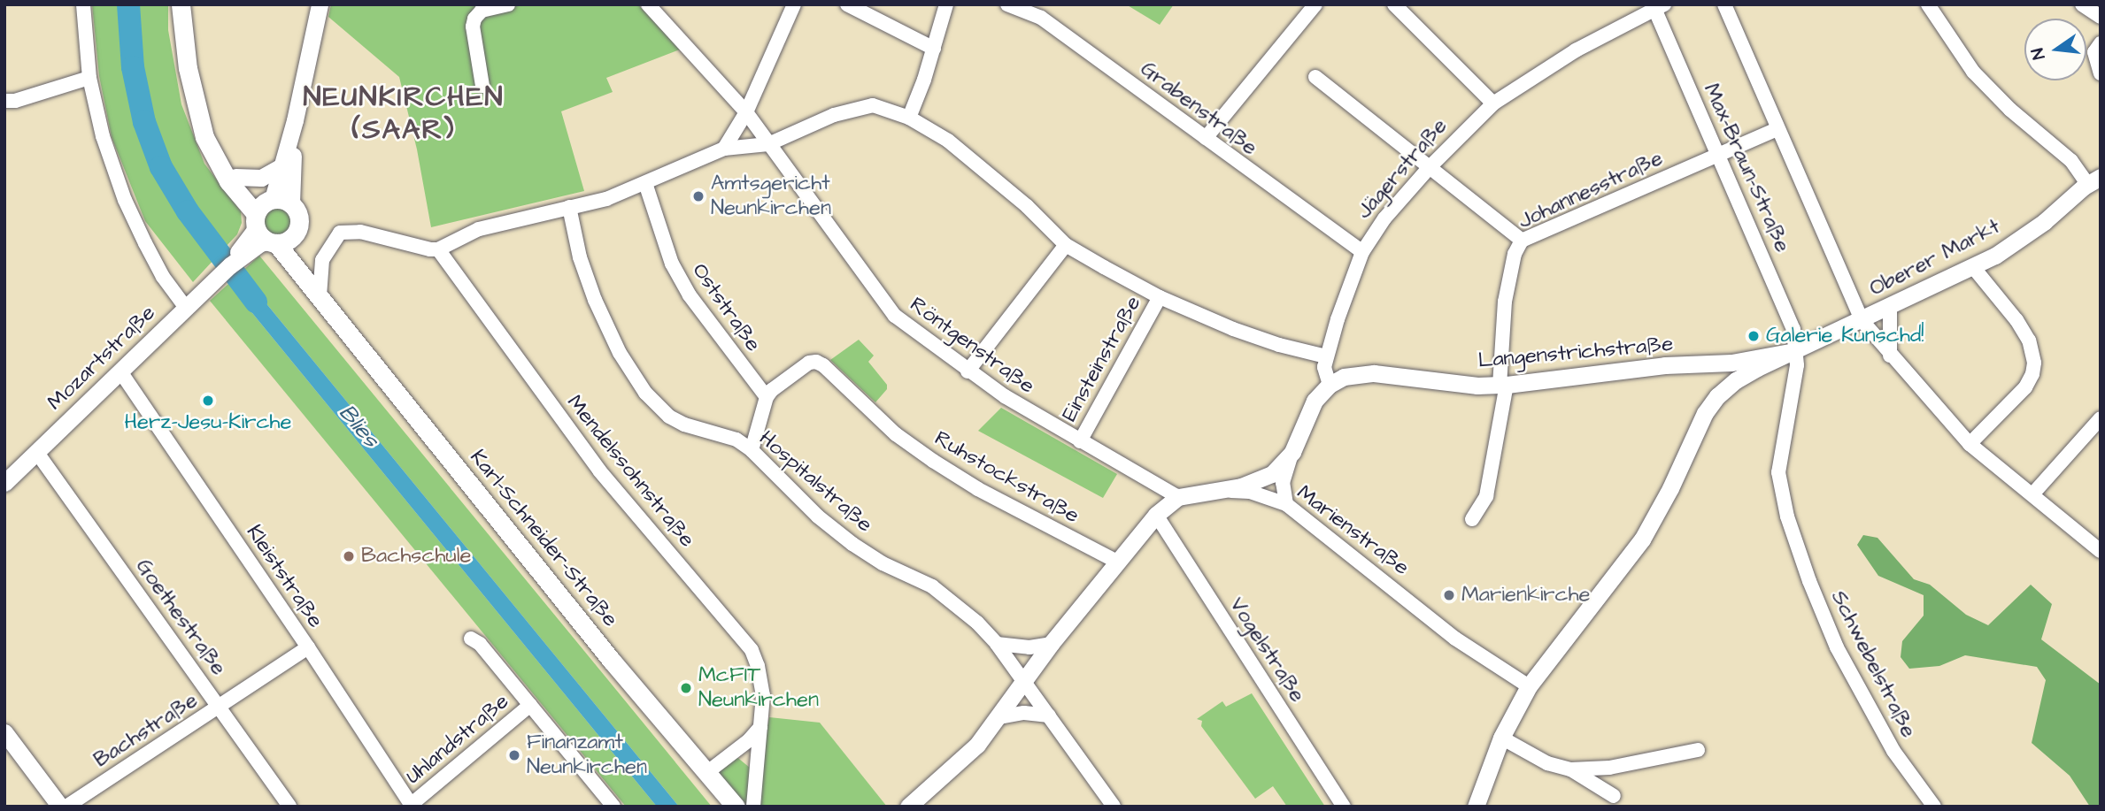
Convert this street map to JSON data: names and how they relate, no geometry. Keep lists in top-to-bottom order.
{
  "streets": {
    "main road": ["Karl-Schneider-Straße"],
    "street": [
      "Grabenstraße",
      "Max-Braun-Straße",
      "Jägerstraße",
      "Johannesstraße",
      "Oberer Markt",
      "Oststraße",
      "Röntgenstraße",
      "Langenstrichstraße",
      "Mozartstraße",
      "Einsteinstraße",
      "Mendelssohnstraße",
      "Ruhstockstraße",
      "Hospitalstraße",
      "Marienstraße",
      "Kleiststraße",
      "Goethestraße",
      "Vogelstraße",
      "Schwebelstraße",
      "Bachstraße",
      "Uhlandstraße"
    ]
  },
  "crossings": [
    ["Grabenstraße", "Jägerstraße"],
    ["Max-Braun-Straße", "Jägerstraße"],
    ["Max-Braun-Straße", "Johannesstraße"],
    ["Max-Braun-Straße", "Oberer Markt"],
    ["Max-Braun-Straße", "Langenstrichstraße"],
    ["Max-Braun-Straße", "Schwebelstraße"],
    ["Jägerstraße", "Langenstrichstraße"],
    ["Johannesstraße", "Langenstrichstraße"],
    ["Oberer Markt", "Langenstrichstraße"],
    ["Oberer Markt", "Schwebelstraße"],
    ["Oststraße", "Ruhstockstraße"],
    ["Röntgenstraße", "Einsteinstraße"],
    ["Röntgenstraße", "Marienstraße"],
    ["Langenstrichstraße", "Schwebelstraße"],
    ["Mozartstraße", "Karl-Schneider-Straße"],
    ["Mozartstraße", "Kleiststraße"],
    ["Mozartstraße", "Goethestraße"],
    ["Ruhstockstraße", "Marienstraße"],
    ["Hospitalstraße", "Marienstraße"],
    ["Marienstraße", "Vogelstraße"],
    ["Kleiststraße", "Bachstraße"],
    ["Kleiststraße", "Uhlandstraße"],
    ["Goethestraße", "Bachstraße"]
  ],
  "districts": ["NEUNKIRCHEN (SAAR)"],
  "water": ["Blies"],
  "places": [
    "Amtsgericht Neunkirchen",
    "Galerie Kunschd!",
    "Herz-Jesu-Kirche",
    "Bachschule",
    "Marienkirche",
    "McFIT Neunkirchen",
    "Finanzamt Neunkirchen"
  ],
  "north": "left"
}
